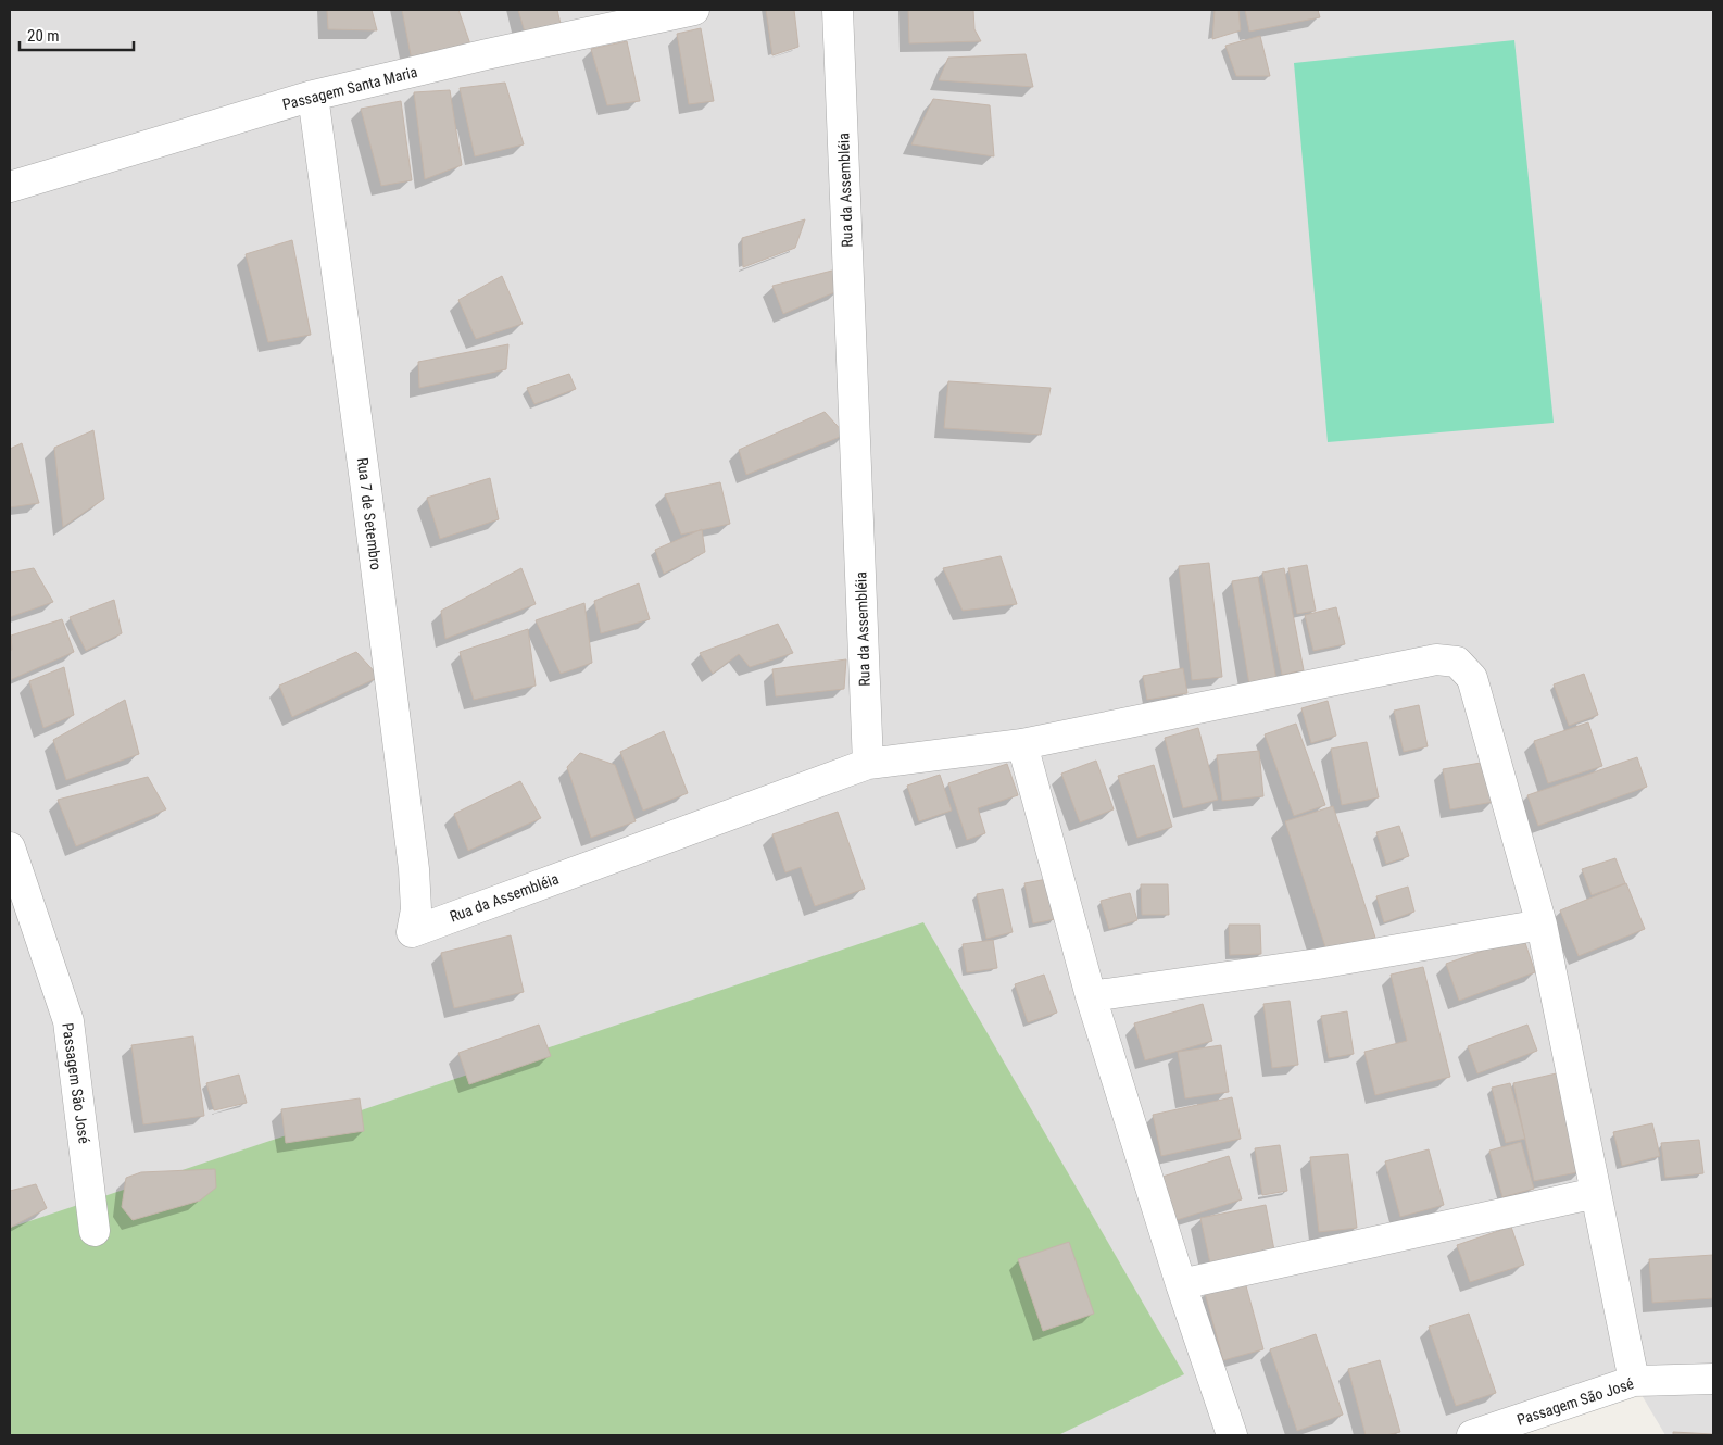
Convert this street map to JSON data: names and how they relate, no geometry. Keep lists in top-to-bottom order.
{
  "streets": {
    "street": [
      "Passagem Santa Maria",
      "Rua da Assembléia",
      "Rua 7 de Setembro",
      "Passagem São José"
    ]
  },
  "crossings": [
    ["Passagem Santa Maria", "Rua 7 de Setembro"],
    ["Rua da Assembléia", "Rua 7 de Setembro"]
  ],
  "scale_bar": "20 m"
}
